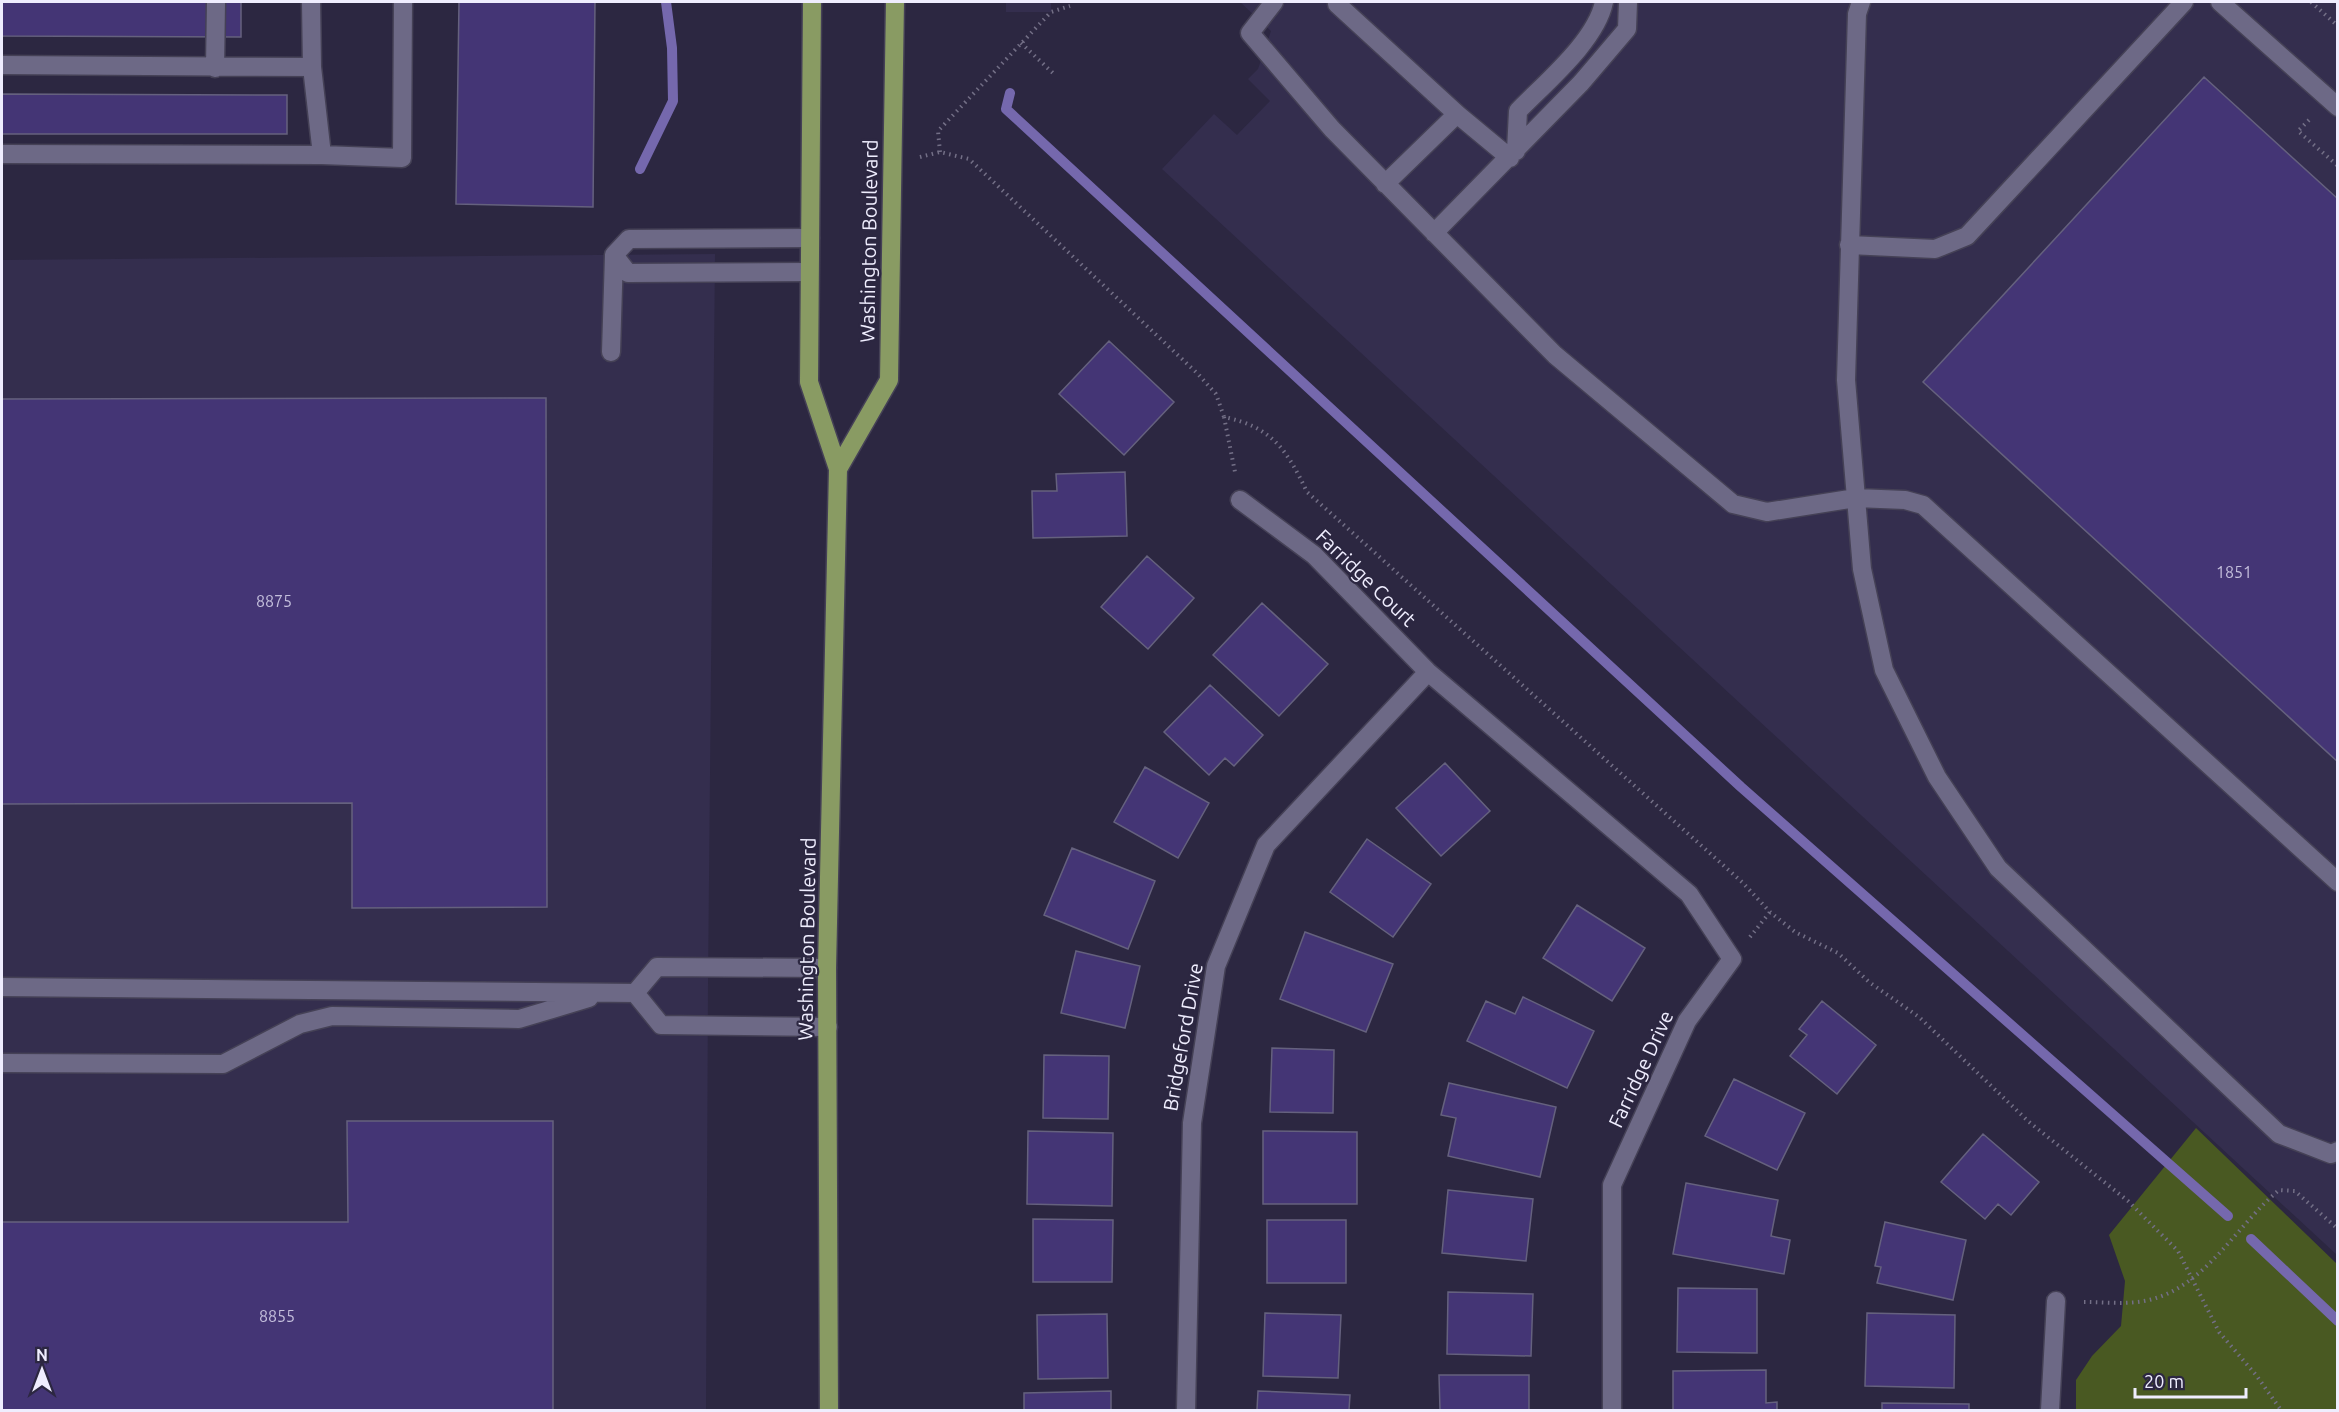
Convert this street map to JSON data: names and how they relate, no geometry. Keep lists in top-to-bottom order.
{
  "streets": {
    "main road": ["Washington Boulevard"],
    "street": ["Farridge Court", "Bridgeford Drive", "Farridge Drive"]
  },
  "crossings": [
    ["Farridge Court", "Bridgeford Drive"],
    ["Farridge Court", "Farridge Drive"],
    ["Bridgeford Drive", "Farridge Drive"]
  ],
  "house_numbers": ["1851", "8875", "8855"],
  "scale_bar": "20 m",
  "north": "top"
}
